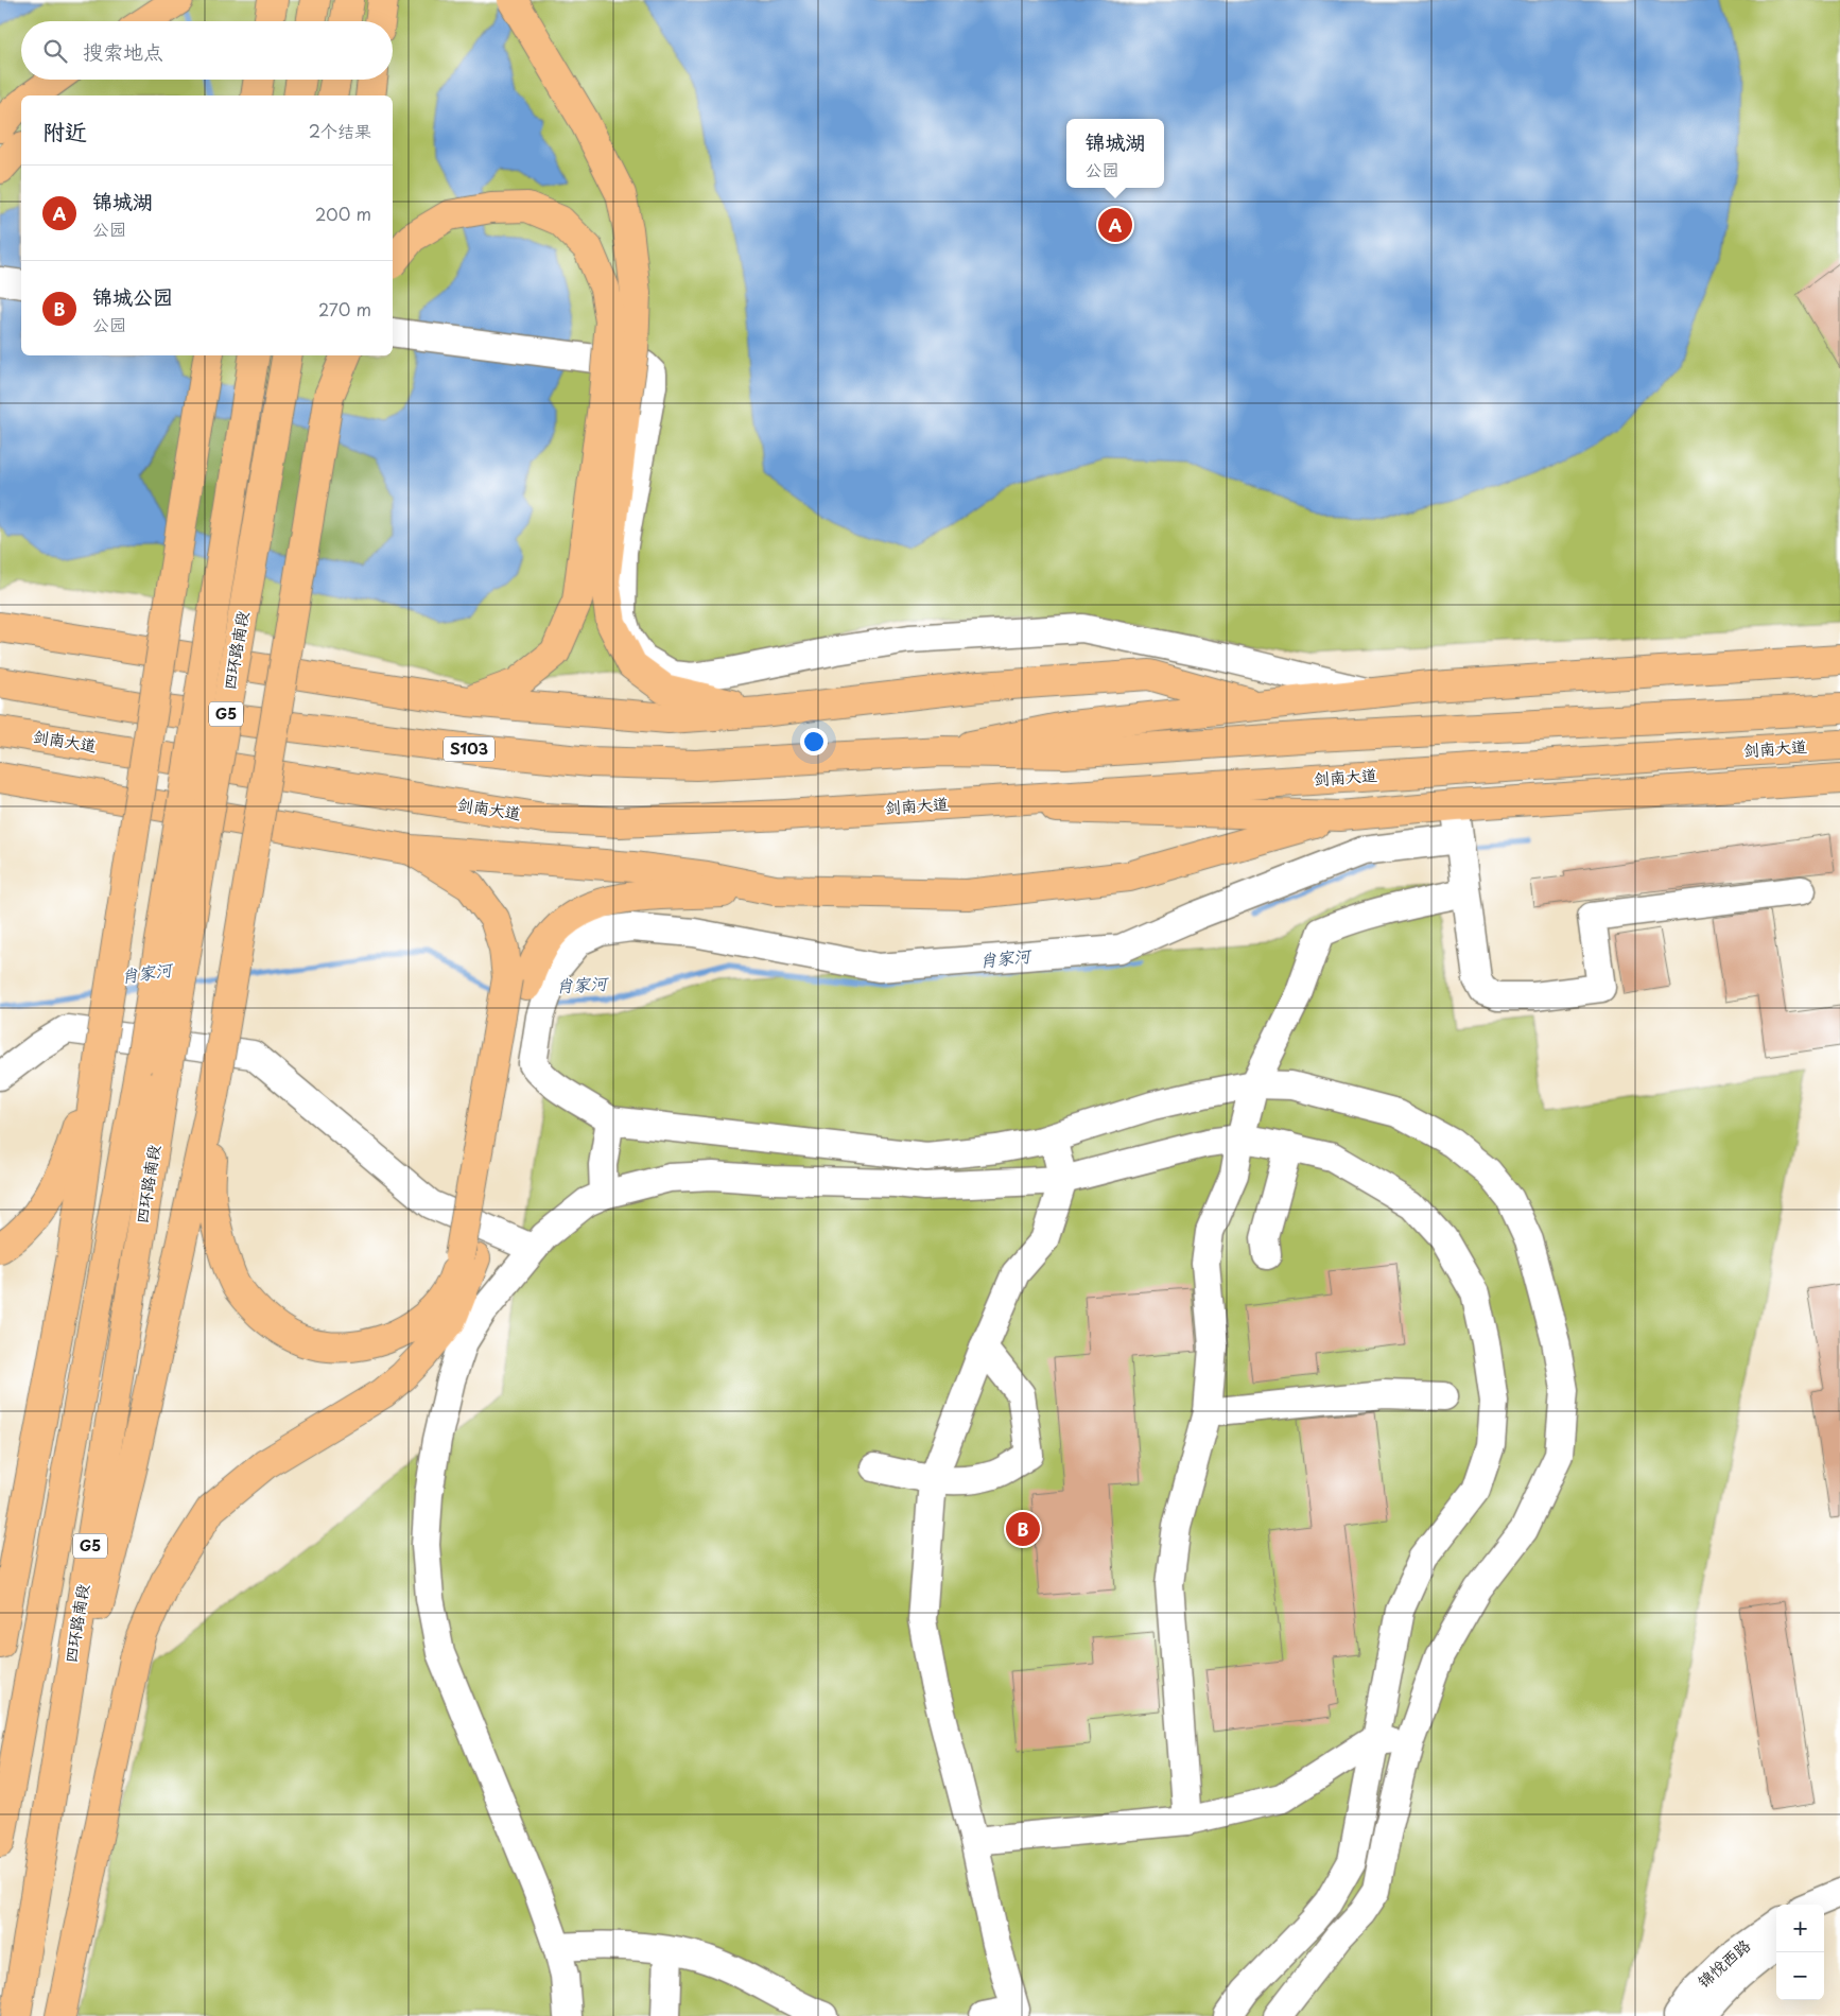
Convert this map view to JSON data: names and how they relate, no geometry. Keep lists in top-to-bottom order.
{
  "streets": {
    "main road": [
      "四环路南段",
      "G5",
      "剑南大道",
      "S103"
    ],
    "street": ["锦悦西路"]
  },
  "water": ["肖家河"],
  "page": {
    "search": "搜索地点",
    "heading": ["附近", "2个结果"],
    "popup": ["锦城湖", "公园"],
    "list": [
      {
        "mark": "A",
        "name": "锦城湖",
        "note": "公园",
        "value": "200 m"
      },
      {
        "mark": "B",
        "name": "锦城公园",
        "note": "公园",
        "value": "270 m"
      }
    ],
    "pins": ["A", "B"],
    "map_buttons": ["+", "−"]
  }
}
